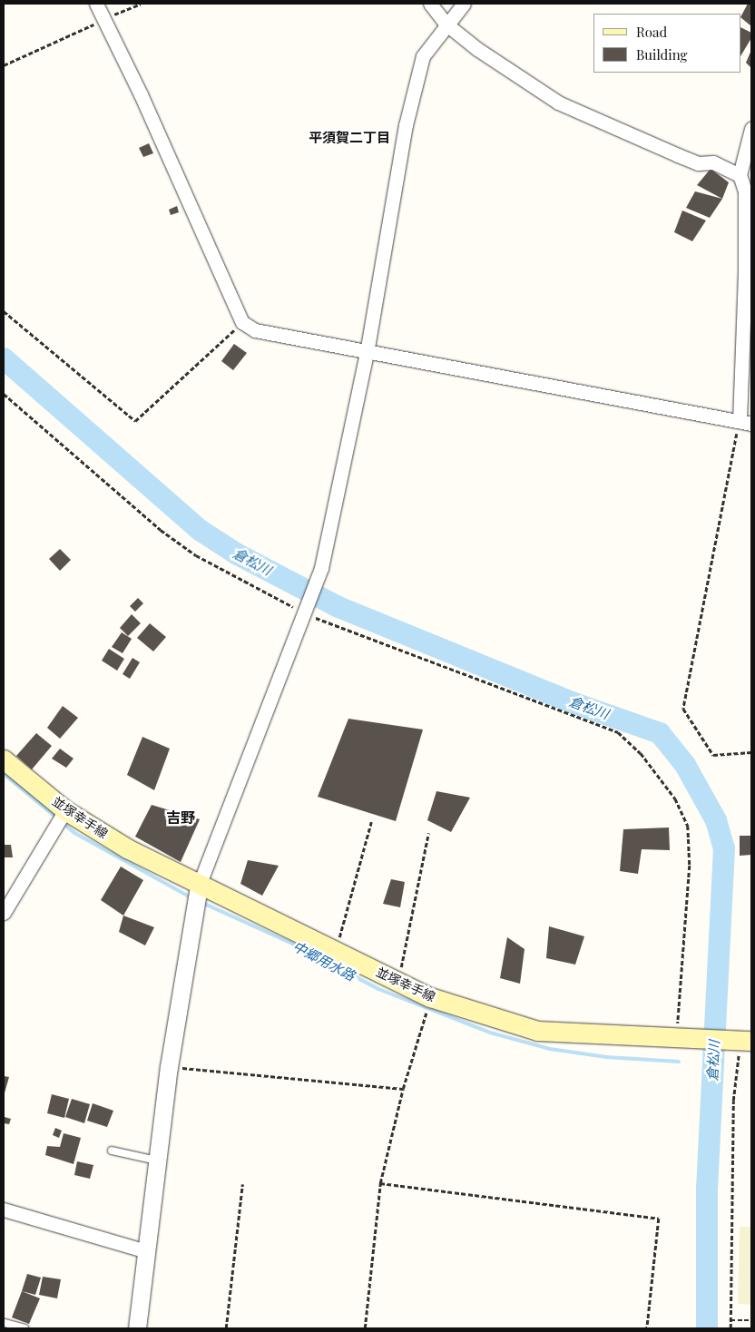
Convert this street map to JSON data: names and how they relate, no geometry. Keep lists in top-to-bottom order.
{
  "streets": {
    "main road": ["並塚幸手線"]
  },
  "districts": ["平須賀二丁目", "吉野"],
  "water": ["倉松川", "中郷用水路"],
  "legend": ["Road", "Building"]
}
